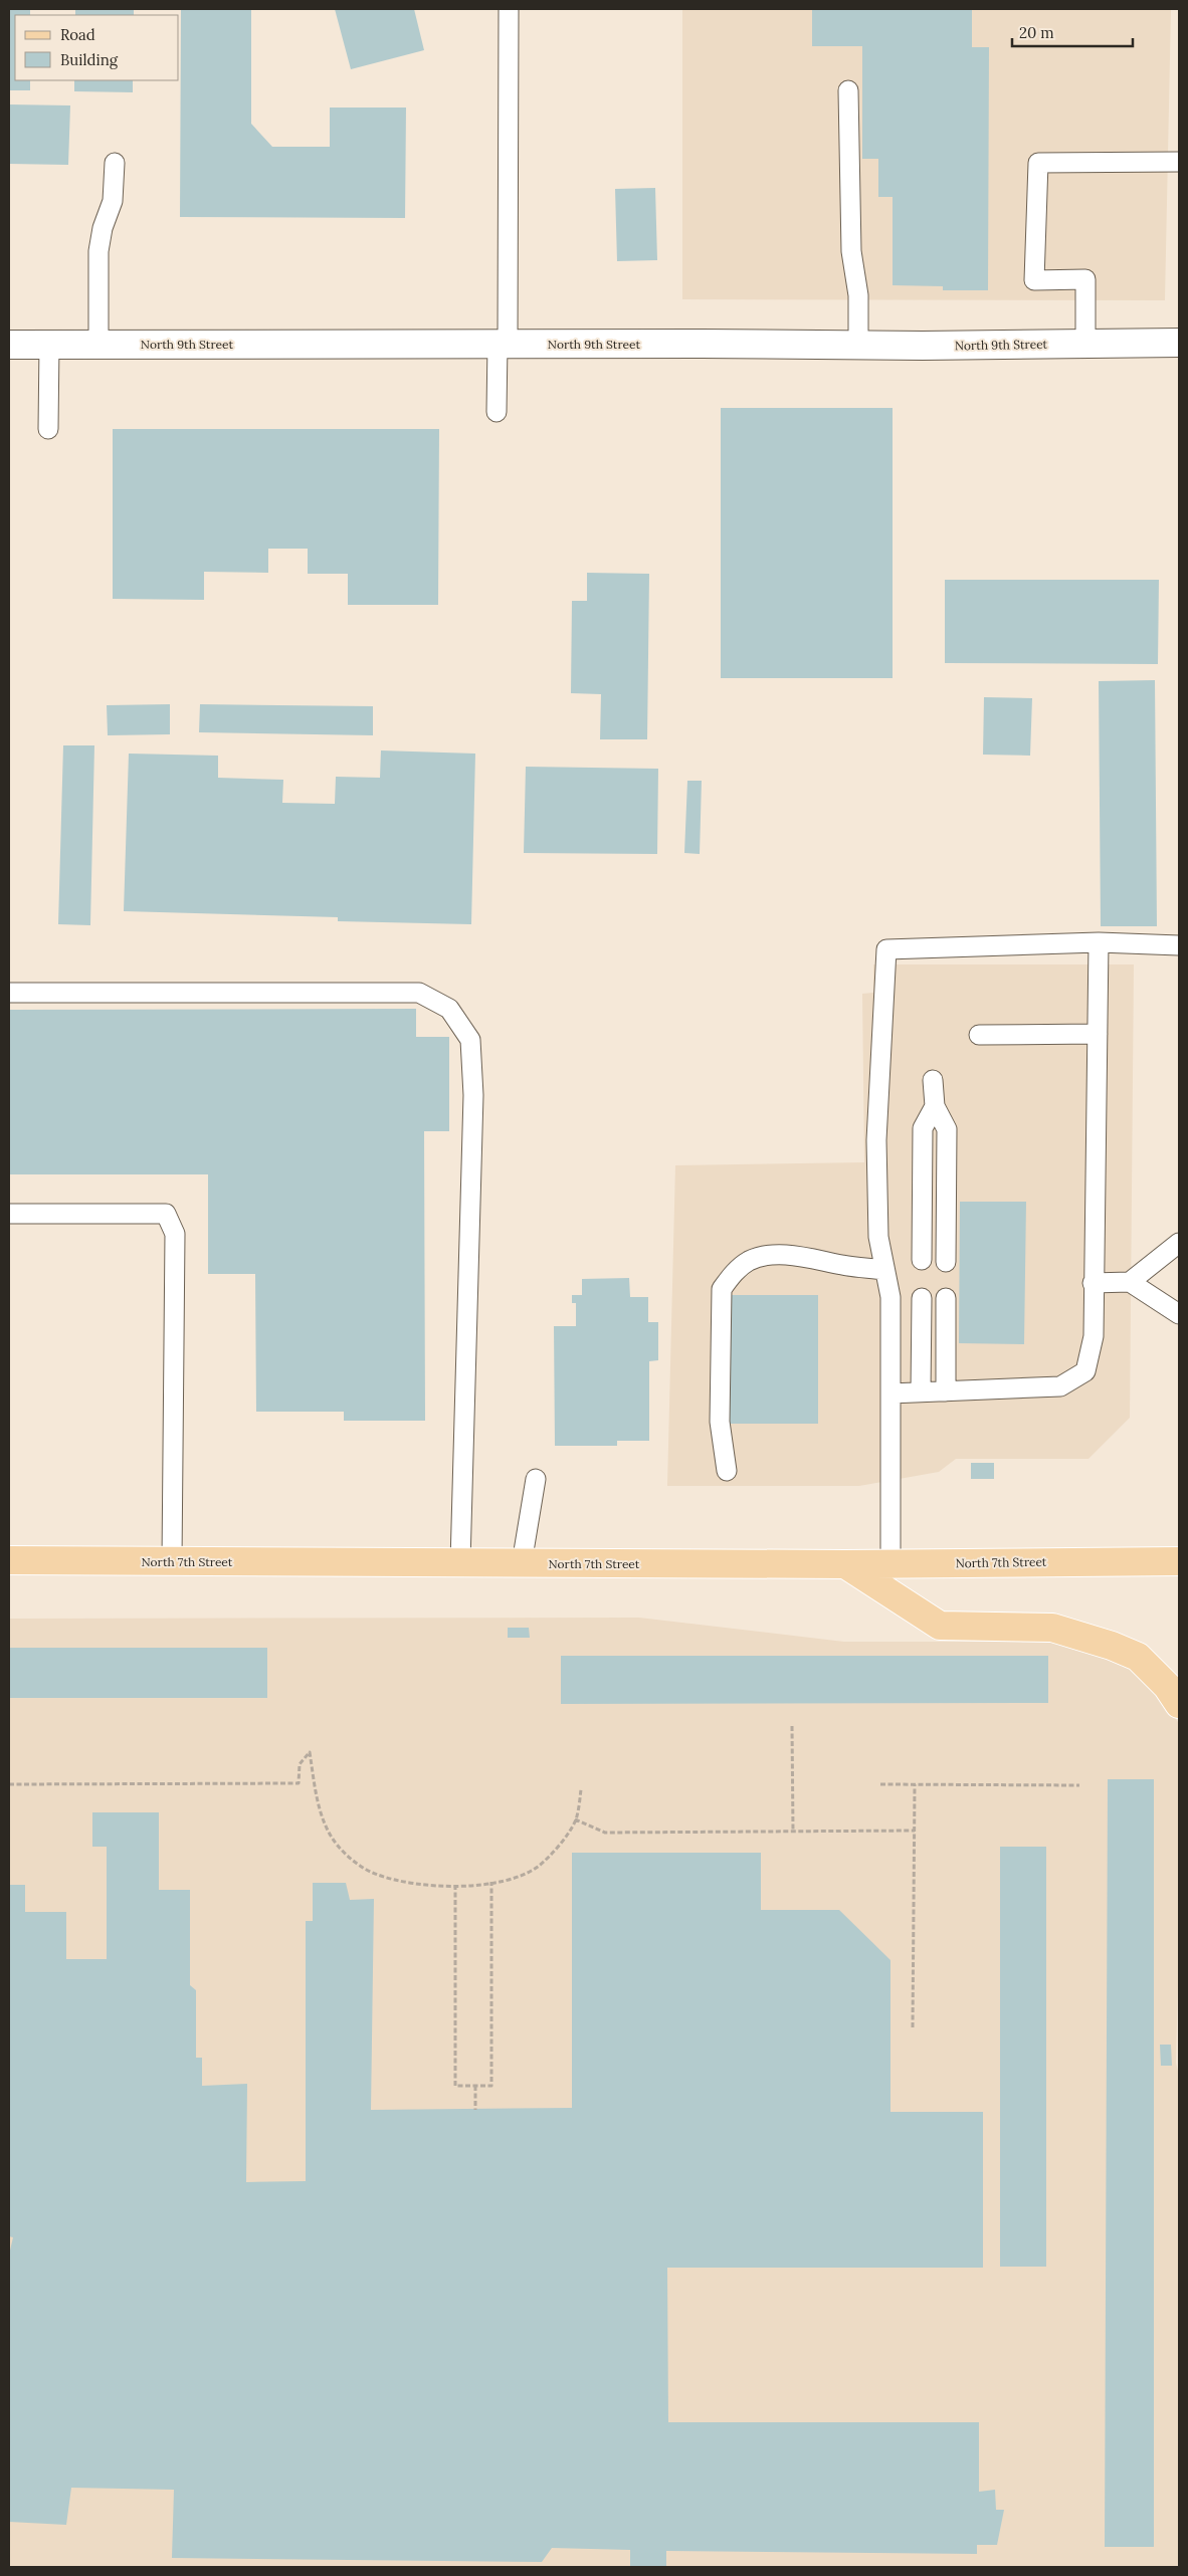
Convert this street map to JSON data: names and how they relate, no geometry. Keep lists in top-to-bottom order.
{
  "streets": {
    "main road": ["North 7th Street"],
    "street": ["North 9th Street"]
  },
  "legend": ["Road", "Building"],
  "scale_bar": "20 m"
}
